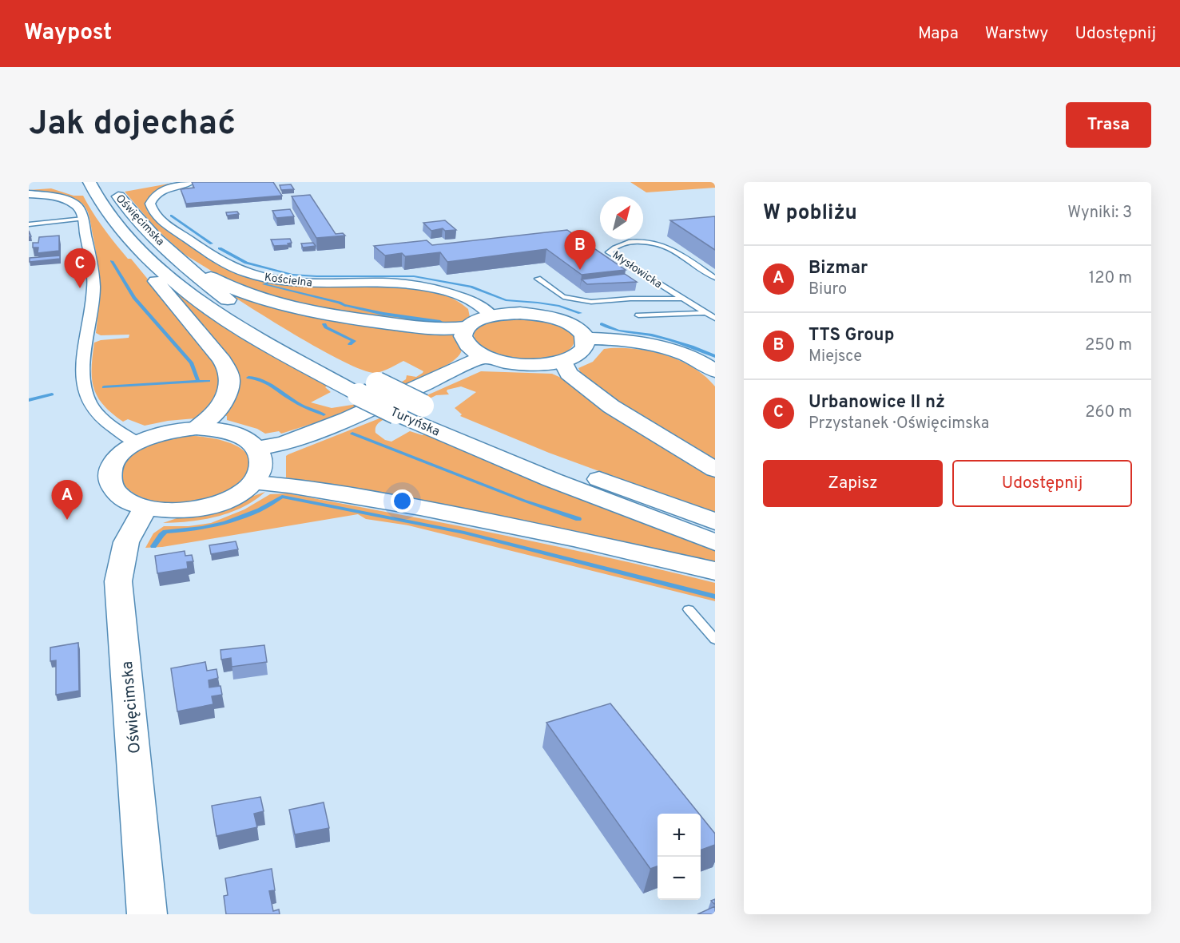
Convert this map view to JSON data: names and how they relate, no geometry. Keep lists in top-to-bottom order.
{
  "streets": {
    "main road": ["Oświęcimska", "Turyńska"],
    "street": ["Kościelna"],
    "lane": ["Mysłowicka"]
  },
  "crossings": [
    ["Oświęcimska", "Turyńska"]
  ],
  "north": "top right",
  "page": {
    "header": "Waypost",
    "nav": ["Mapa", "Warstwy", "Udostępnij"],
    "buttons": [
      "Trasa",
      ["Zapisz", "Udostępnij"]
    ],
    "title": "Jak dojechać",
    "heading": ["W pobliżu", "Wyniki: 3"],
    "pins": ["B", "C", "A"],
    "list": [
      {
        "mark": "A",
        "name": "Bizmar",
        "note": "Biuro",
        "value": "120 m"
      },
      {
        "mark": "B",
        "name": "TTS Group",
        "note": "Miejsce",
        "value": "250 m"
      },
      {
        "mark": "C",
        "name": "Urbanowice II nż",
        "note": "Przystanek · Oświęcimska",
        "value": "260 m"
      }
    ],
    "map_buttons": ["+", "−"]
  }
}
